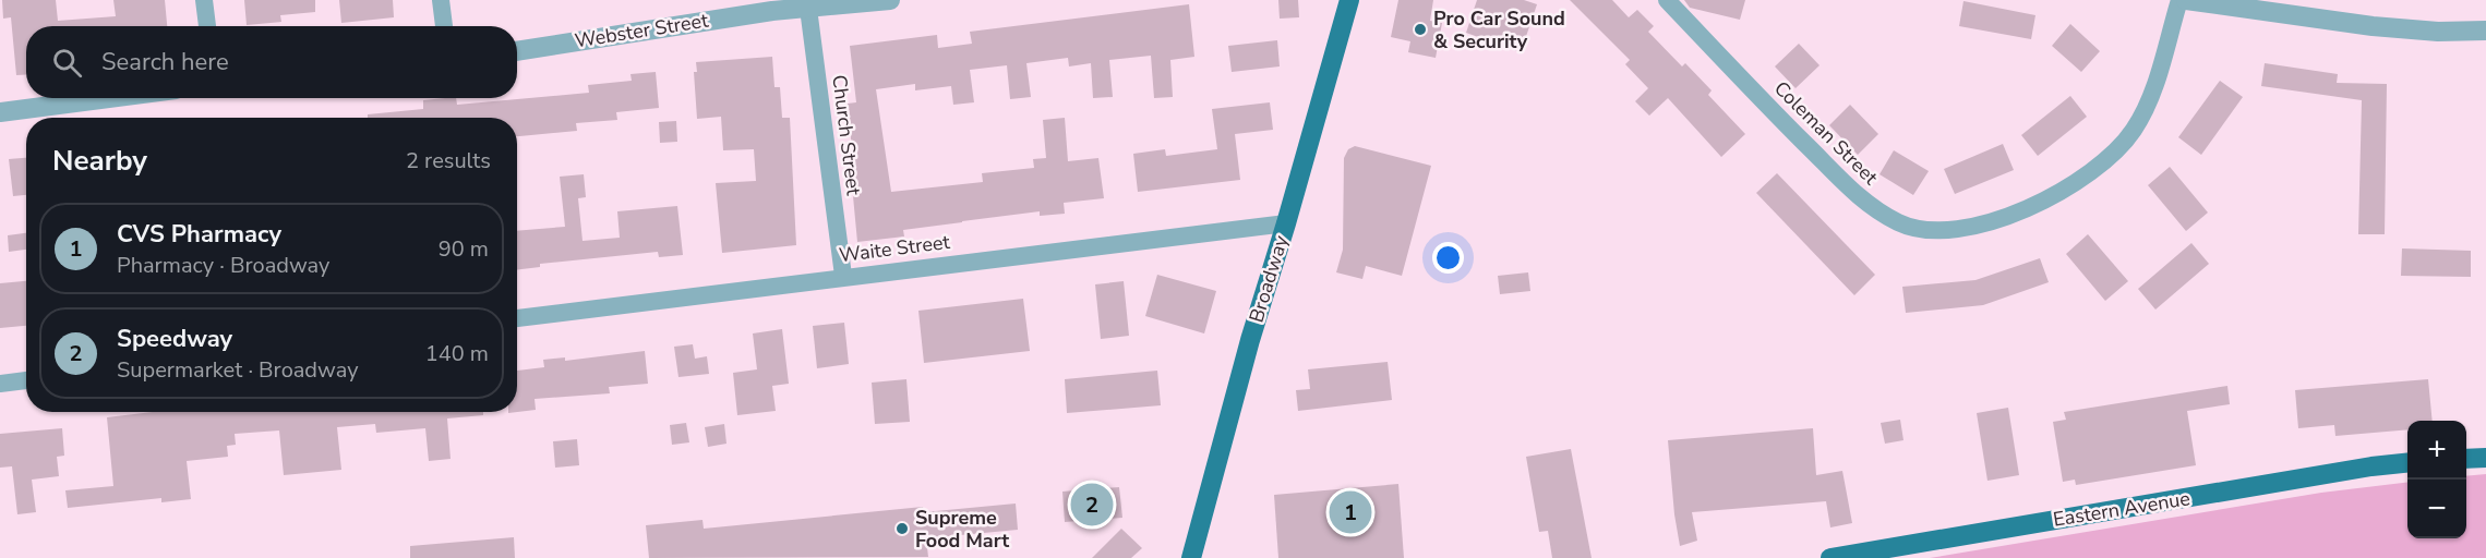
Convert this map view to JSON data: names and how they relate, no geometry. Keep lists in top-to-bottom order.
{
  "streets": {
    "main road": ["Broadway", "Eastern Avenue"],
    "street": [
      "Webster Street",
      "Coleman Street",
      "Church Street",
      "Waite Street"
    ]
  },
  "crossings": [
    ["Webster Street", "Church Street"],
    ["Church Street", "Waite Street"],
    ["Waite Street", "Broadway"]
  ],
  "places": ["Pro Car Sound & Security", "Supreme Food Mart"],
  "page": {
    "search": "Search here",
    "heading": ["Nearby", "2 results"],
    "list": [
      {
        "mark": "1",
        "name": "CVS Pharmacy",
        "note": "Pharmacy · Broadway",
        "value": "90 m"
      },
      {
        "mark": "2",
        "name": "Speedway",
        "note": "Supermarket · Broadway",
        "value": "140 m"
      }
    ],
    "map_buttons": ["+", "−"],
    "pins": ["2", "1"]
  }
}
